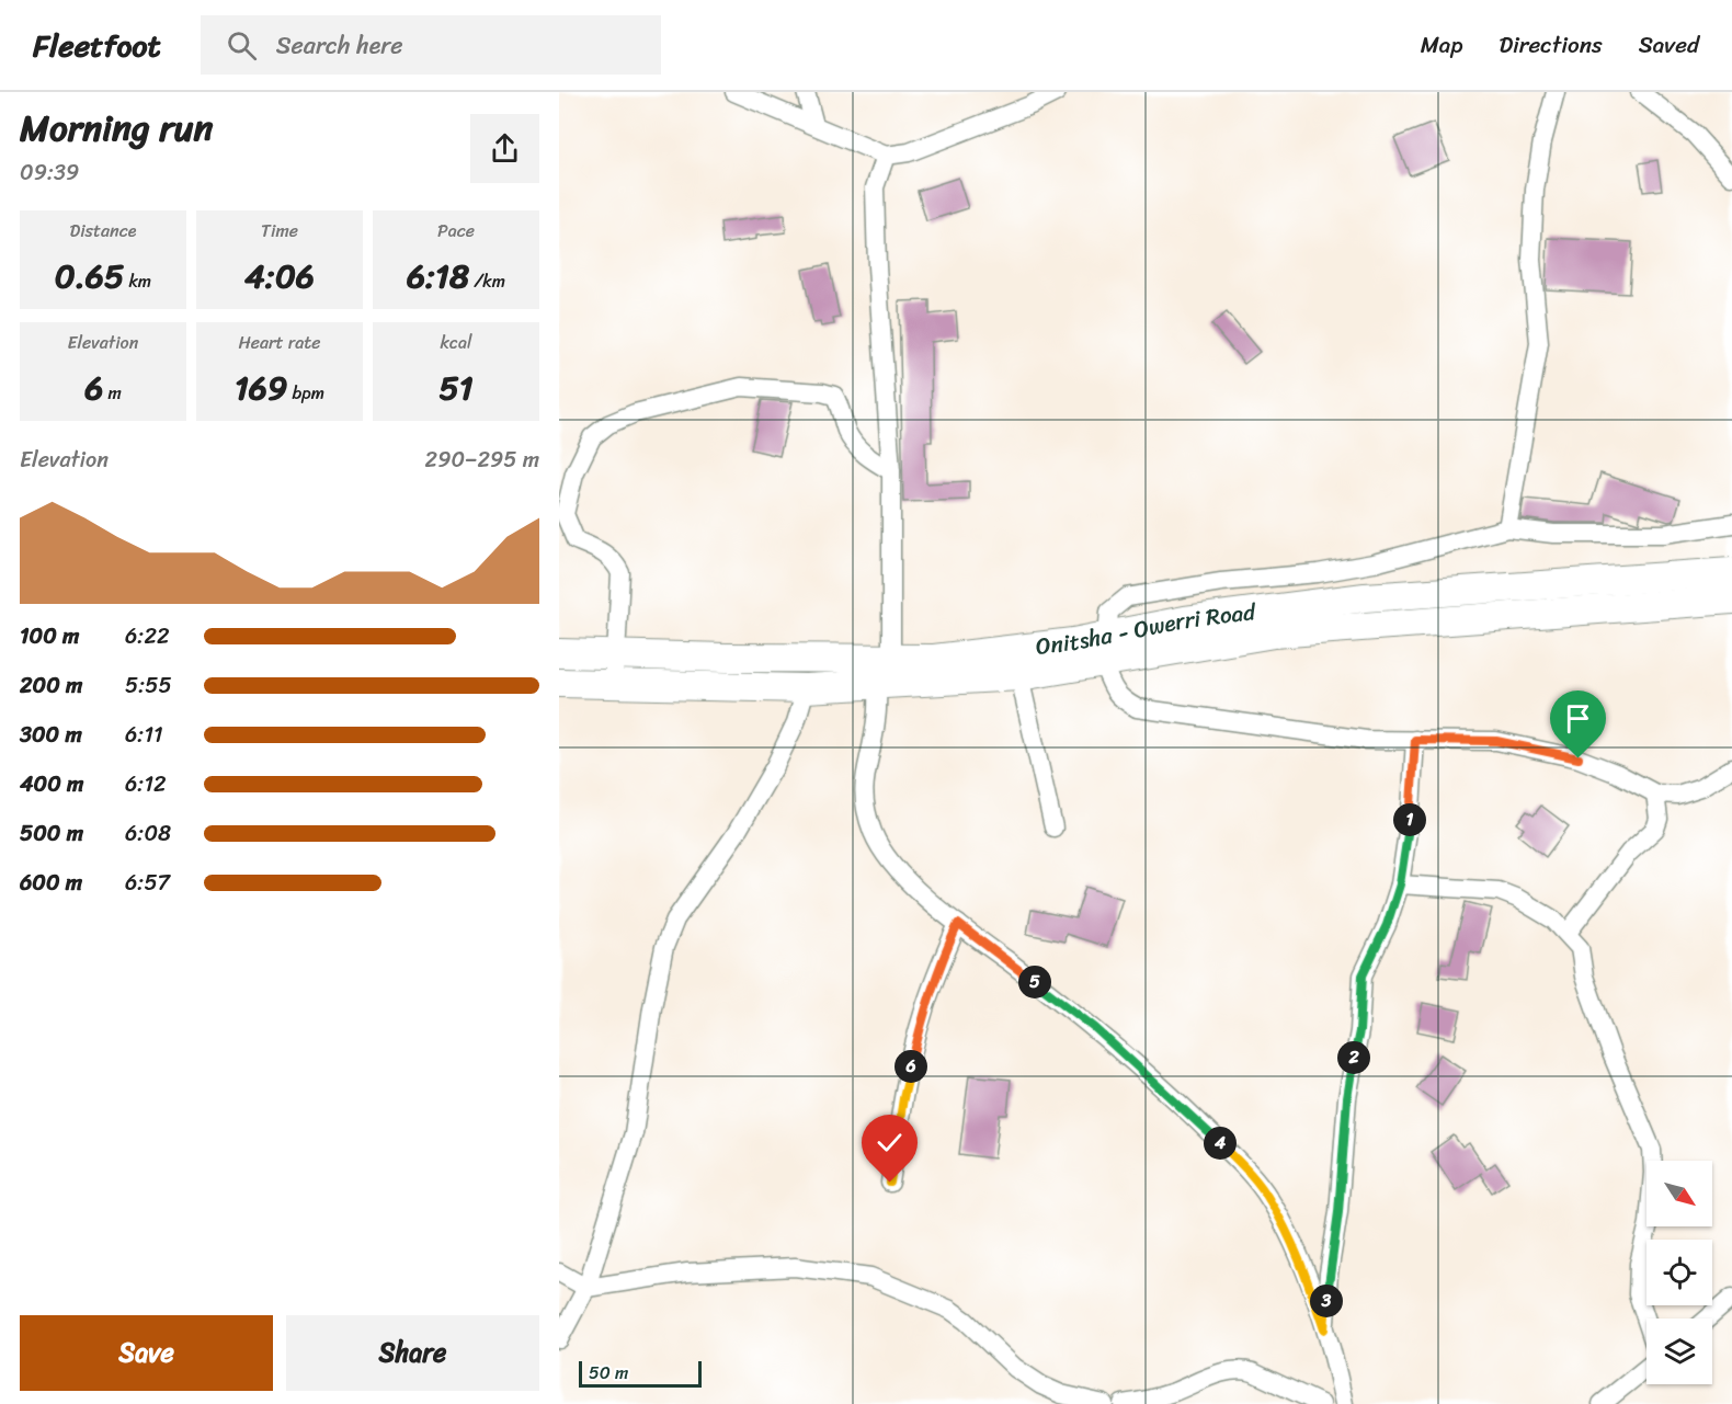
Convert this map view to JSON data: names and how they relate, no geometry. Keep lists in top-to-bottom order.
{
  "streets": {
    "highway": ["Onitsha - Owerri Road"]
  },
  "scale_bar": "50 m",
  "north": "bottom right",
  "page": {
    "header": "Fleetfoot",
    "search": "Search here",
    "nav": ["Map", "Directions", "Saved"],
    "heading": ["Morning run", "09:39"],
    "stats": [
      ["Distance", "0.65 km"],
      ["Time", "4:06"],
      ["Pace", "6:18 /km"],
      ["Elevation", "6 m"],
      ["Heart rate", "169 bpm"],
      ["kcal", "51"]
    ],
    "chart": ["Elevation", "290–295 m"],
    "list": [
      {
        "name": "100 m",
        "note": "6:22"
      },
      {
        "name": "200 m",
        "note": "5:55"
      },
      {
        "name": "300 m",
        "note": "6:11"
      },
      {
        "name": "400 m",
        "note": "6:12"
      },
      {
        "name": "500 m",
        "note": "6:08"
      },
      {
        "name": "600 m",
        "note": "6:57"
      }
    ],
    "pins": [
      "1",
      "5",
      "2",
      "6",
      "4",
      "3"
    ],
    "buttons": ["Save", "Share"],
    "scale": "50 m"
  }
}
